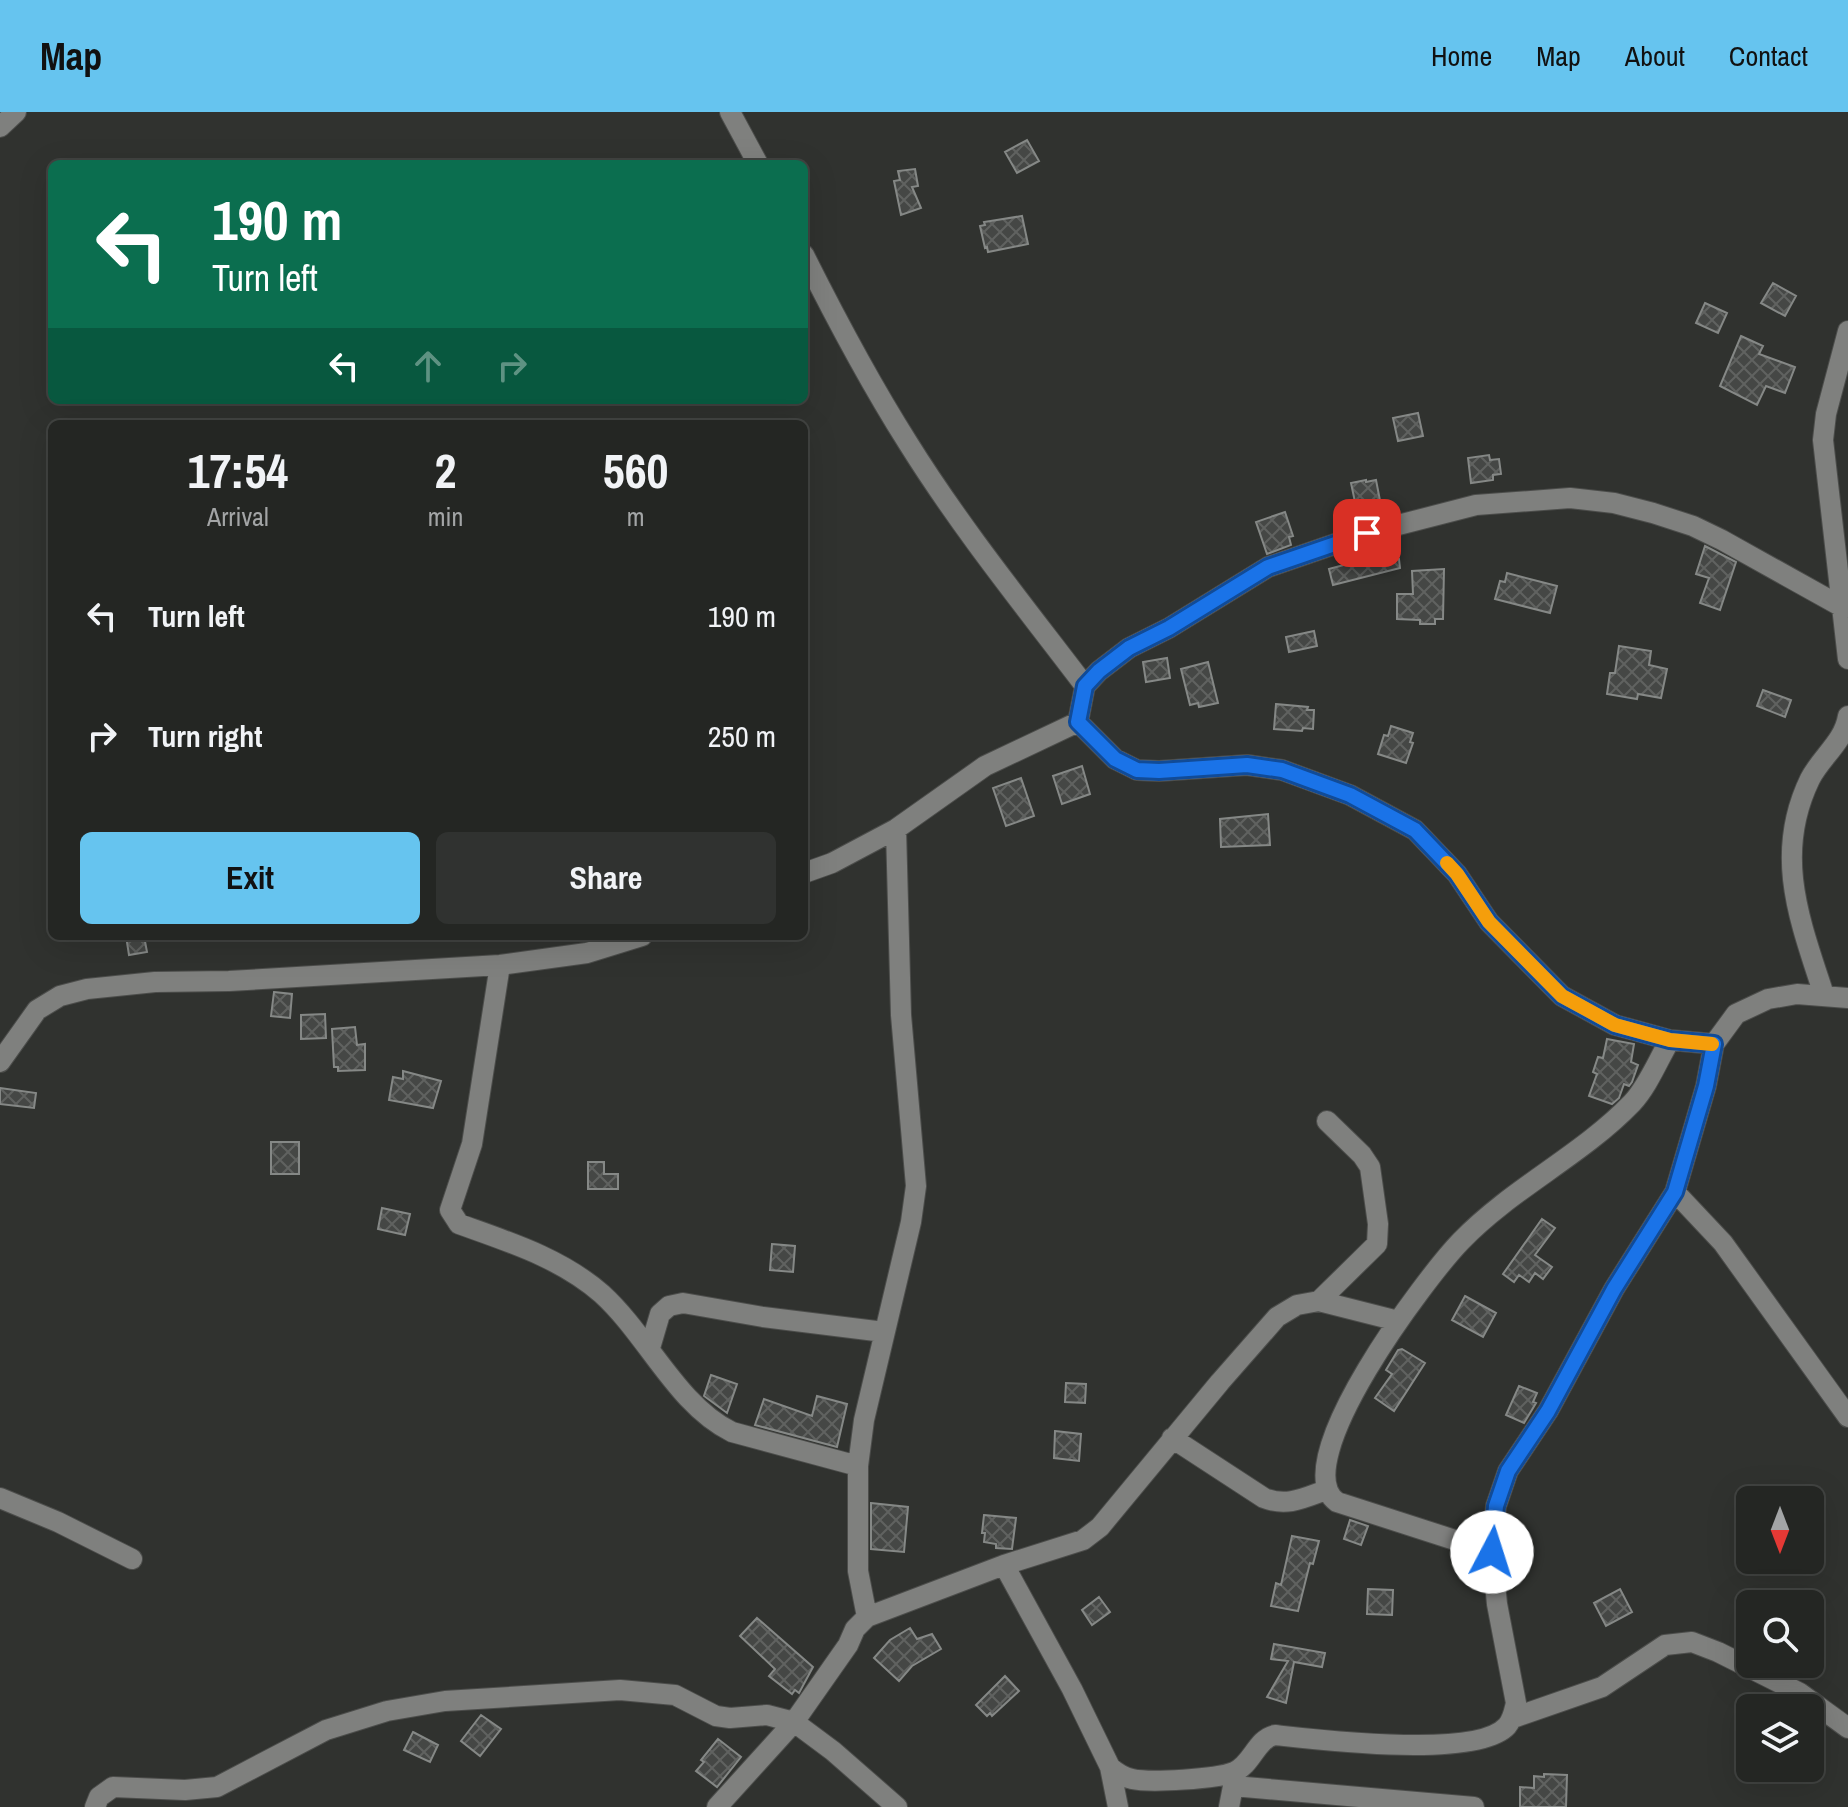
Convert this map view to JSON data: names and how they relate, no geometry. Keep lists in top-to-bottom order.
{
  "north": "bottom",
  "page": {
    "header": "Map",
    "nav": [
      "Home",
      "Map",
      "About",
      "Contact"
    ],
    "turn": ["190 m", "Turn left"],
    "eta": [
      "17:54",
      "Arrival",
      "2",
      "min",
      "560",
      "m"
    ],
    "list": [
      {
        "name": "Turn left",
        "value": "190 m"
      },
      {
        "name": "Turn right",
        "value": "250 m"
      }
    ],
    "buttons": ["Exit", "Share"]
  }
}
